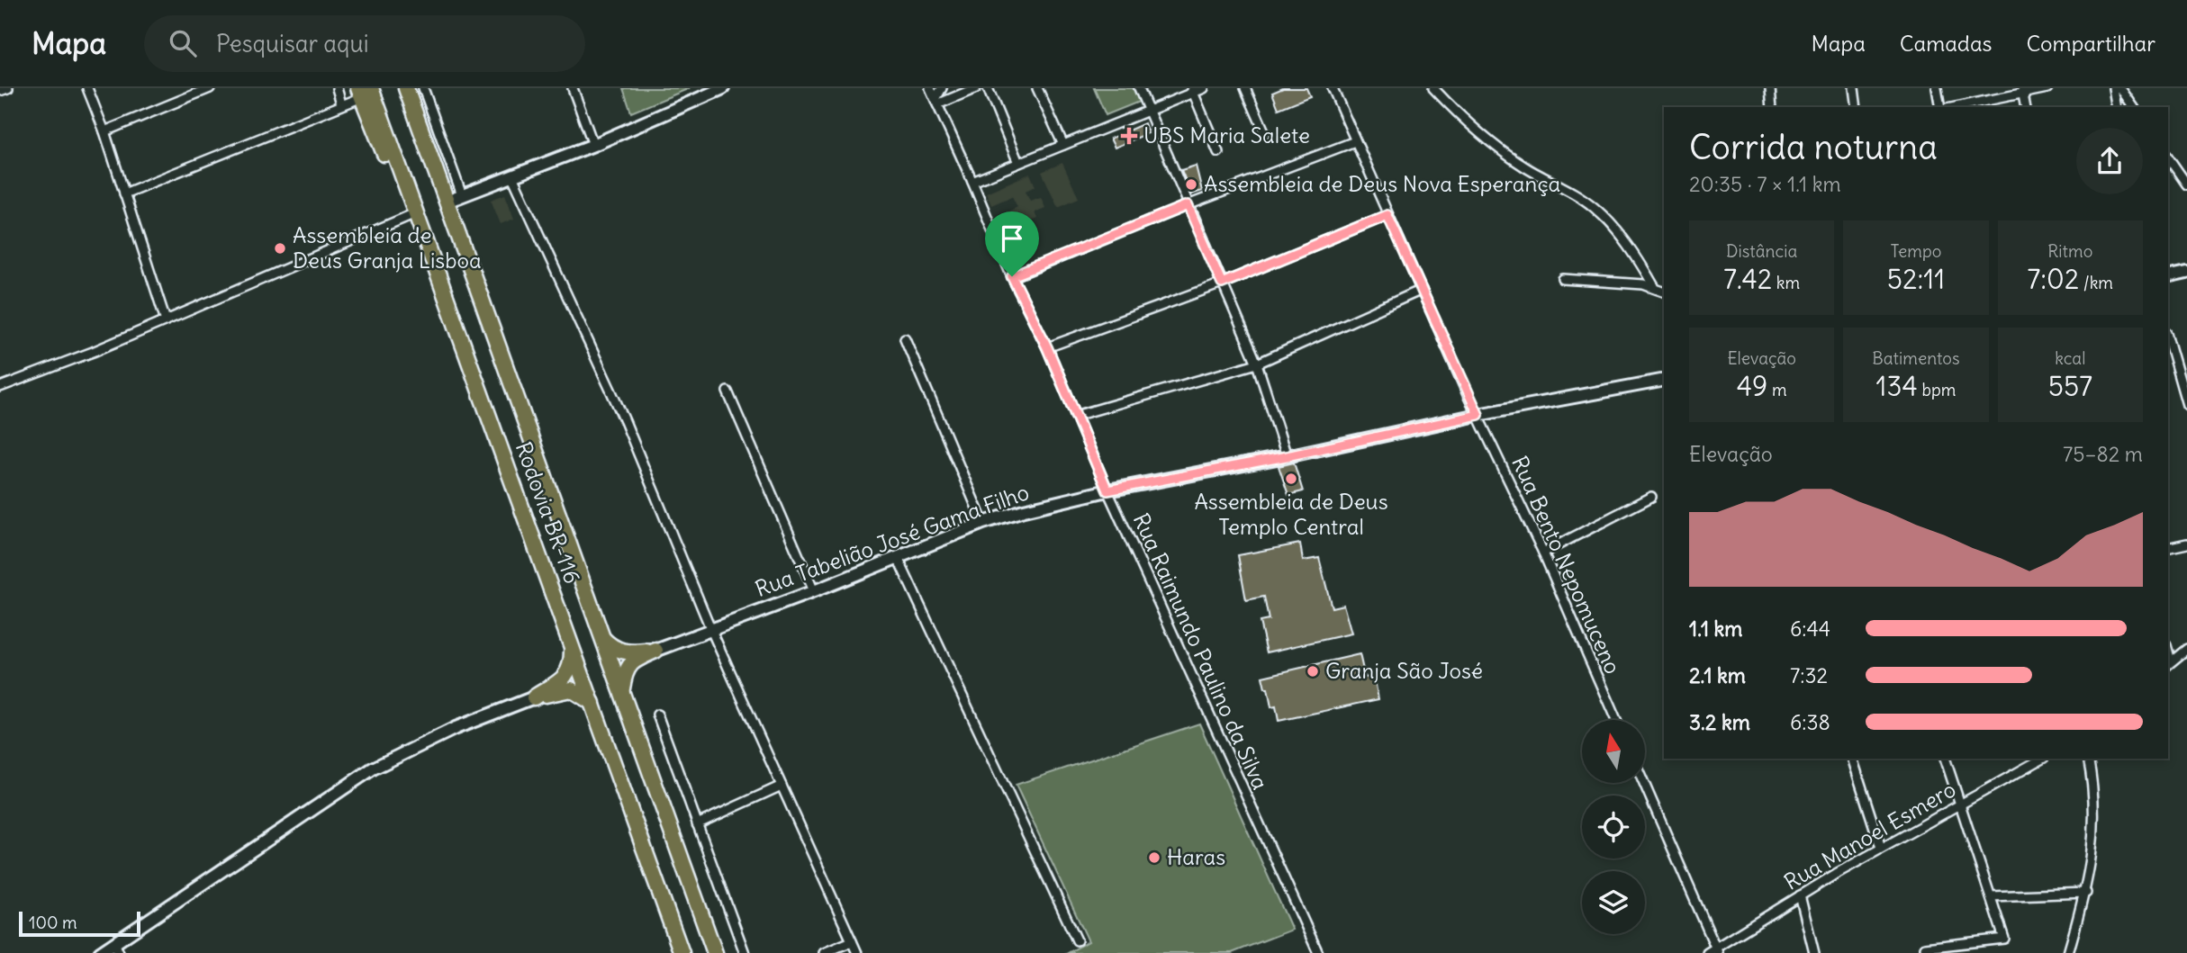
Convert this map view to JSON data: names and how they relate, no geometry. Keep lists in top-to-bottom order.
{
  "streets": {
    "highway": ["Rodovia BR-116"],
    "street": [
      "Rua Tabelião José Gama Filho",
      "Rua Bento Nepomuceno",
      "Rua Raimundo Paulino da Silva",
      "Rua Manoel Esmero"
    ]
  },
  "crossings": [
    ["Rua Tabelião José Gama Filho", "Rua Bento Nepomuceno"],
    ["Rua Tabelião José Gama Filho", "Rua Raimundo Paulino da Silva"]
  ],
  "places": {
    "health": ["UBS Maria Salete"],
    "other": [
      "Assembleia de Deus Nova Esperança",
      "Assembleia de Deus Granja Lisboa",
      "Assembleia de Deus Templo Central",
      "Granja São José",
      "Haras"
    ]
  },
  "scale_bar": "100 m",
  "north": "top",
  "page": {
    "header": "Mapa",
    "search": "Pesquisar aqui",
    "nav": ["Mapa", "Camadas", "Compartilhar"],
    "heading": ["Corrida noturna", "20:35 · 7 × 1.1 km"],
    "stats": [
      ["Distância", "7.42 km"],
      ["Tempo", "52:11"],
      ["Ritmo", "7:02 /km"],
      ["Elevação", "49 m"],
      ["Batimentos", "134 bpm"],
      ["kcal", "557"]
    ],
    "chart": ["Elevação", "75–82 m"],
    "list": [
      {
        "name": "1.1 km",
        "note": "6:44"
      },
      {
        "name": "2.1 km",
        "note": "7:32"
      },
      {
        "name": "3.2 km",
        "note": "6:38"
      }
    ],
    "scale": "100 m"
  }
}
